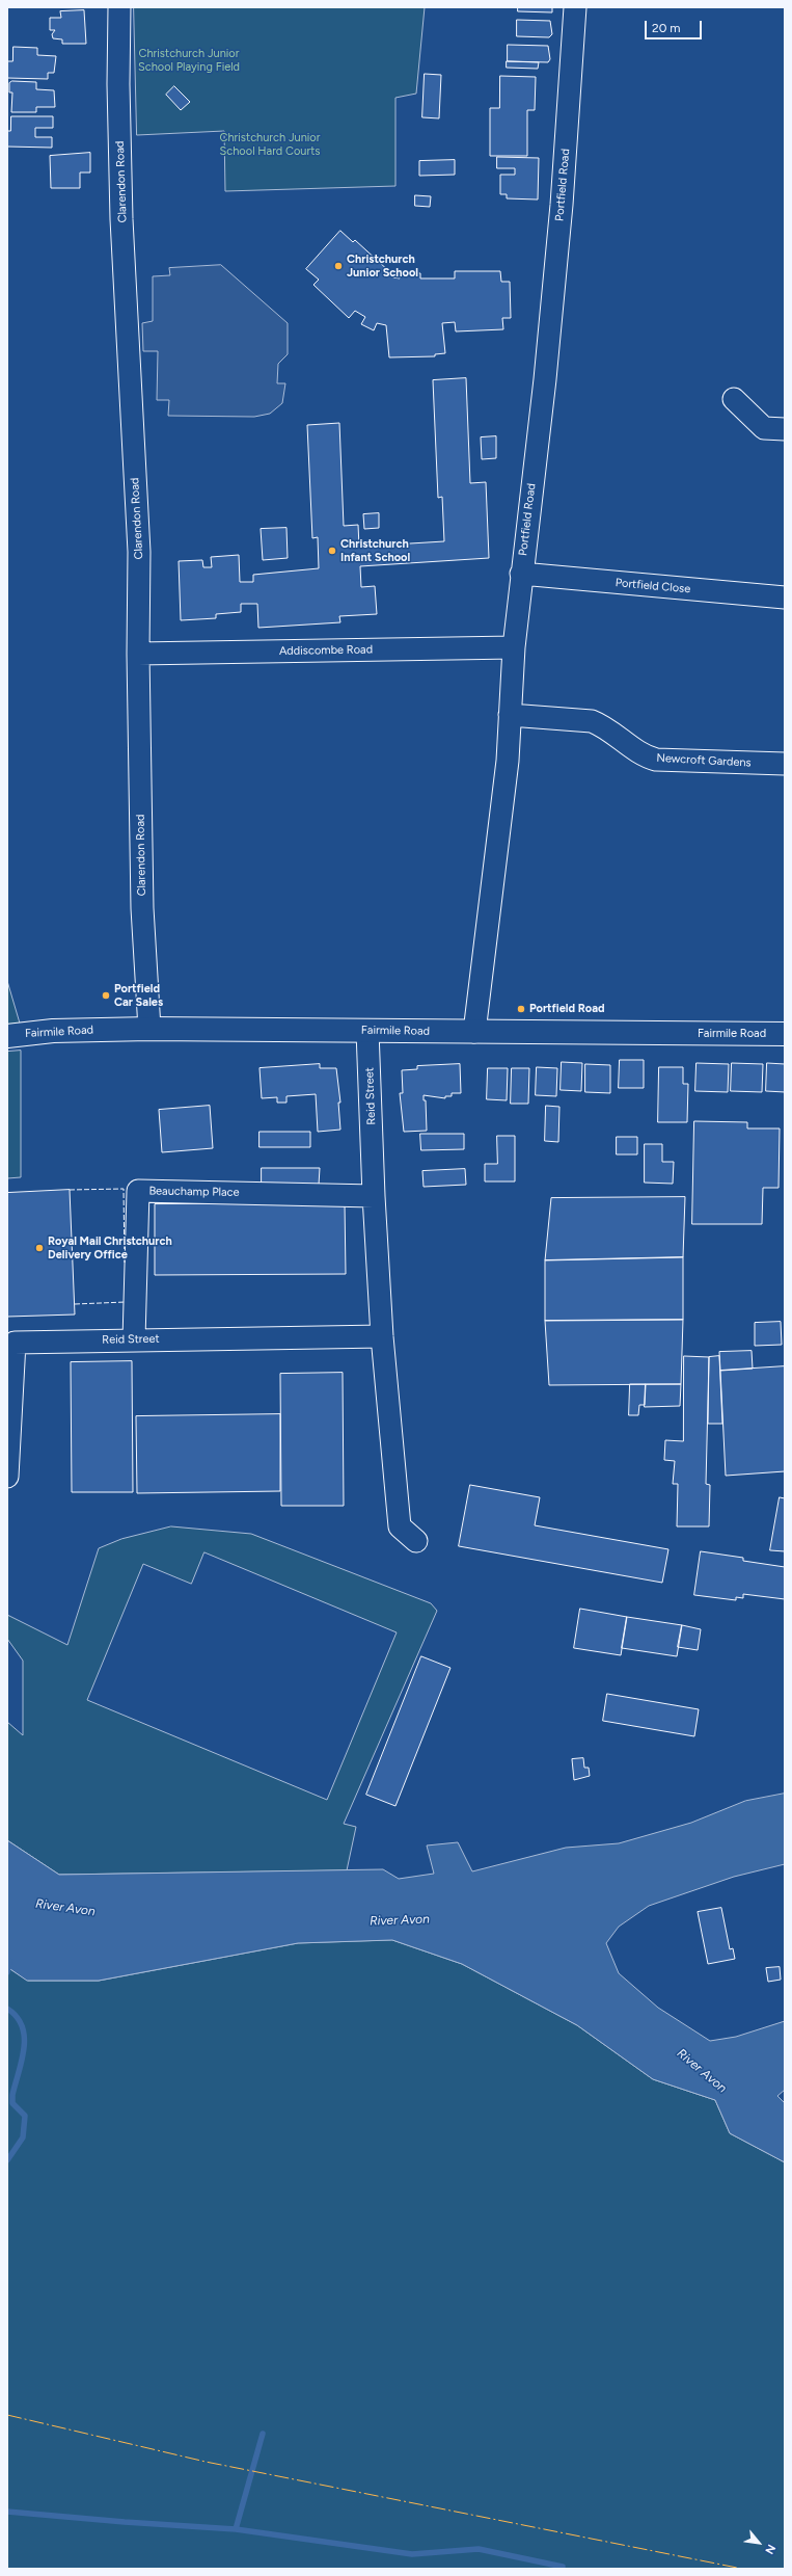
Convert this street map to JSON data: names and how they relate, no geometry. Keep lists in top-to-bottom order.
{
  "streets": {
    "main road": ["Fairmile Road"],
    "street": [
      "Clarendon Road",
      "Portfield Road",
      "Portfield Close",
      "Addiscombe Road",
      "Newcroft Gardens",
      "Reid Street",
      "Beauchamp Place"
    ]
  },
  "crossings": [
    ["Clarendon Road", "Addiscombe Road"],
    ["Clarendon Road", "Fairmile Road"],
    ["Portfield Road", "Portfield Close"],
    ["Portfield Road", "Addiscombe Road"],
    ["Portfield Road", "Newcroft Gardens"],
    ["Portfield Road", "Fairmile Road"],
    ["Fairmile Road", "Reid Street"],
    ["Reid Street", "Beauchamp Place"]
  ],
  "water": ["River Avon"],
  "parks": ["Christchurch Junior School Playing Field", "Christchurch Junior School Hard Courts"],
  "places": [
    "Christchurch Junior School",
    "Christchurch Infant School",
    "Portfield Car Sales",
    "Portfield Road",
    "Royal Mail Christchurch Delivery Office"
  ],
  "scale_bar": "20 m",
  "north": "bottom right"
}
